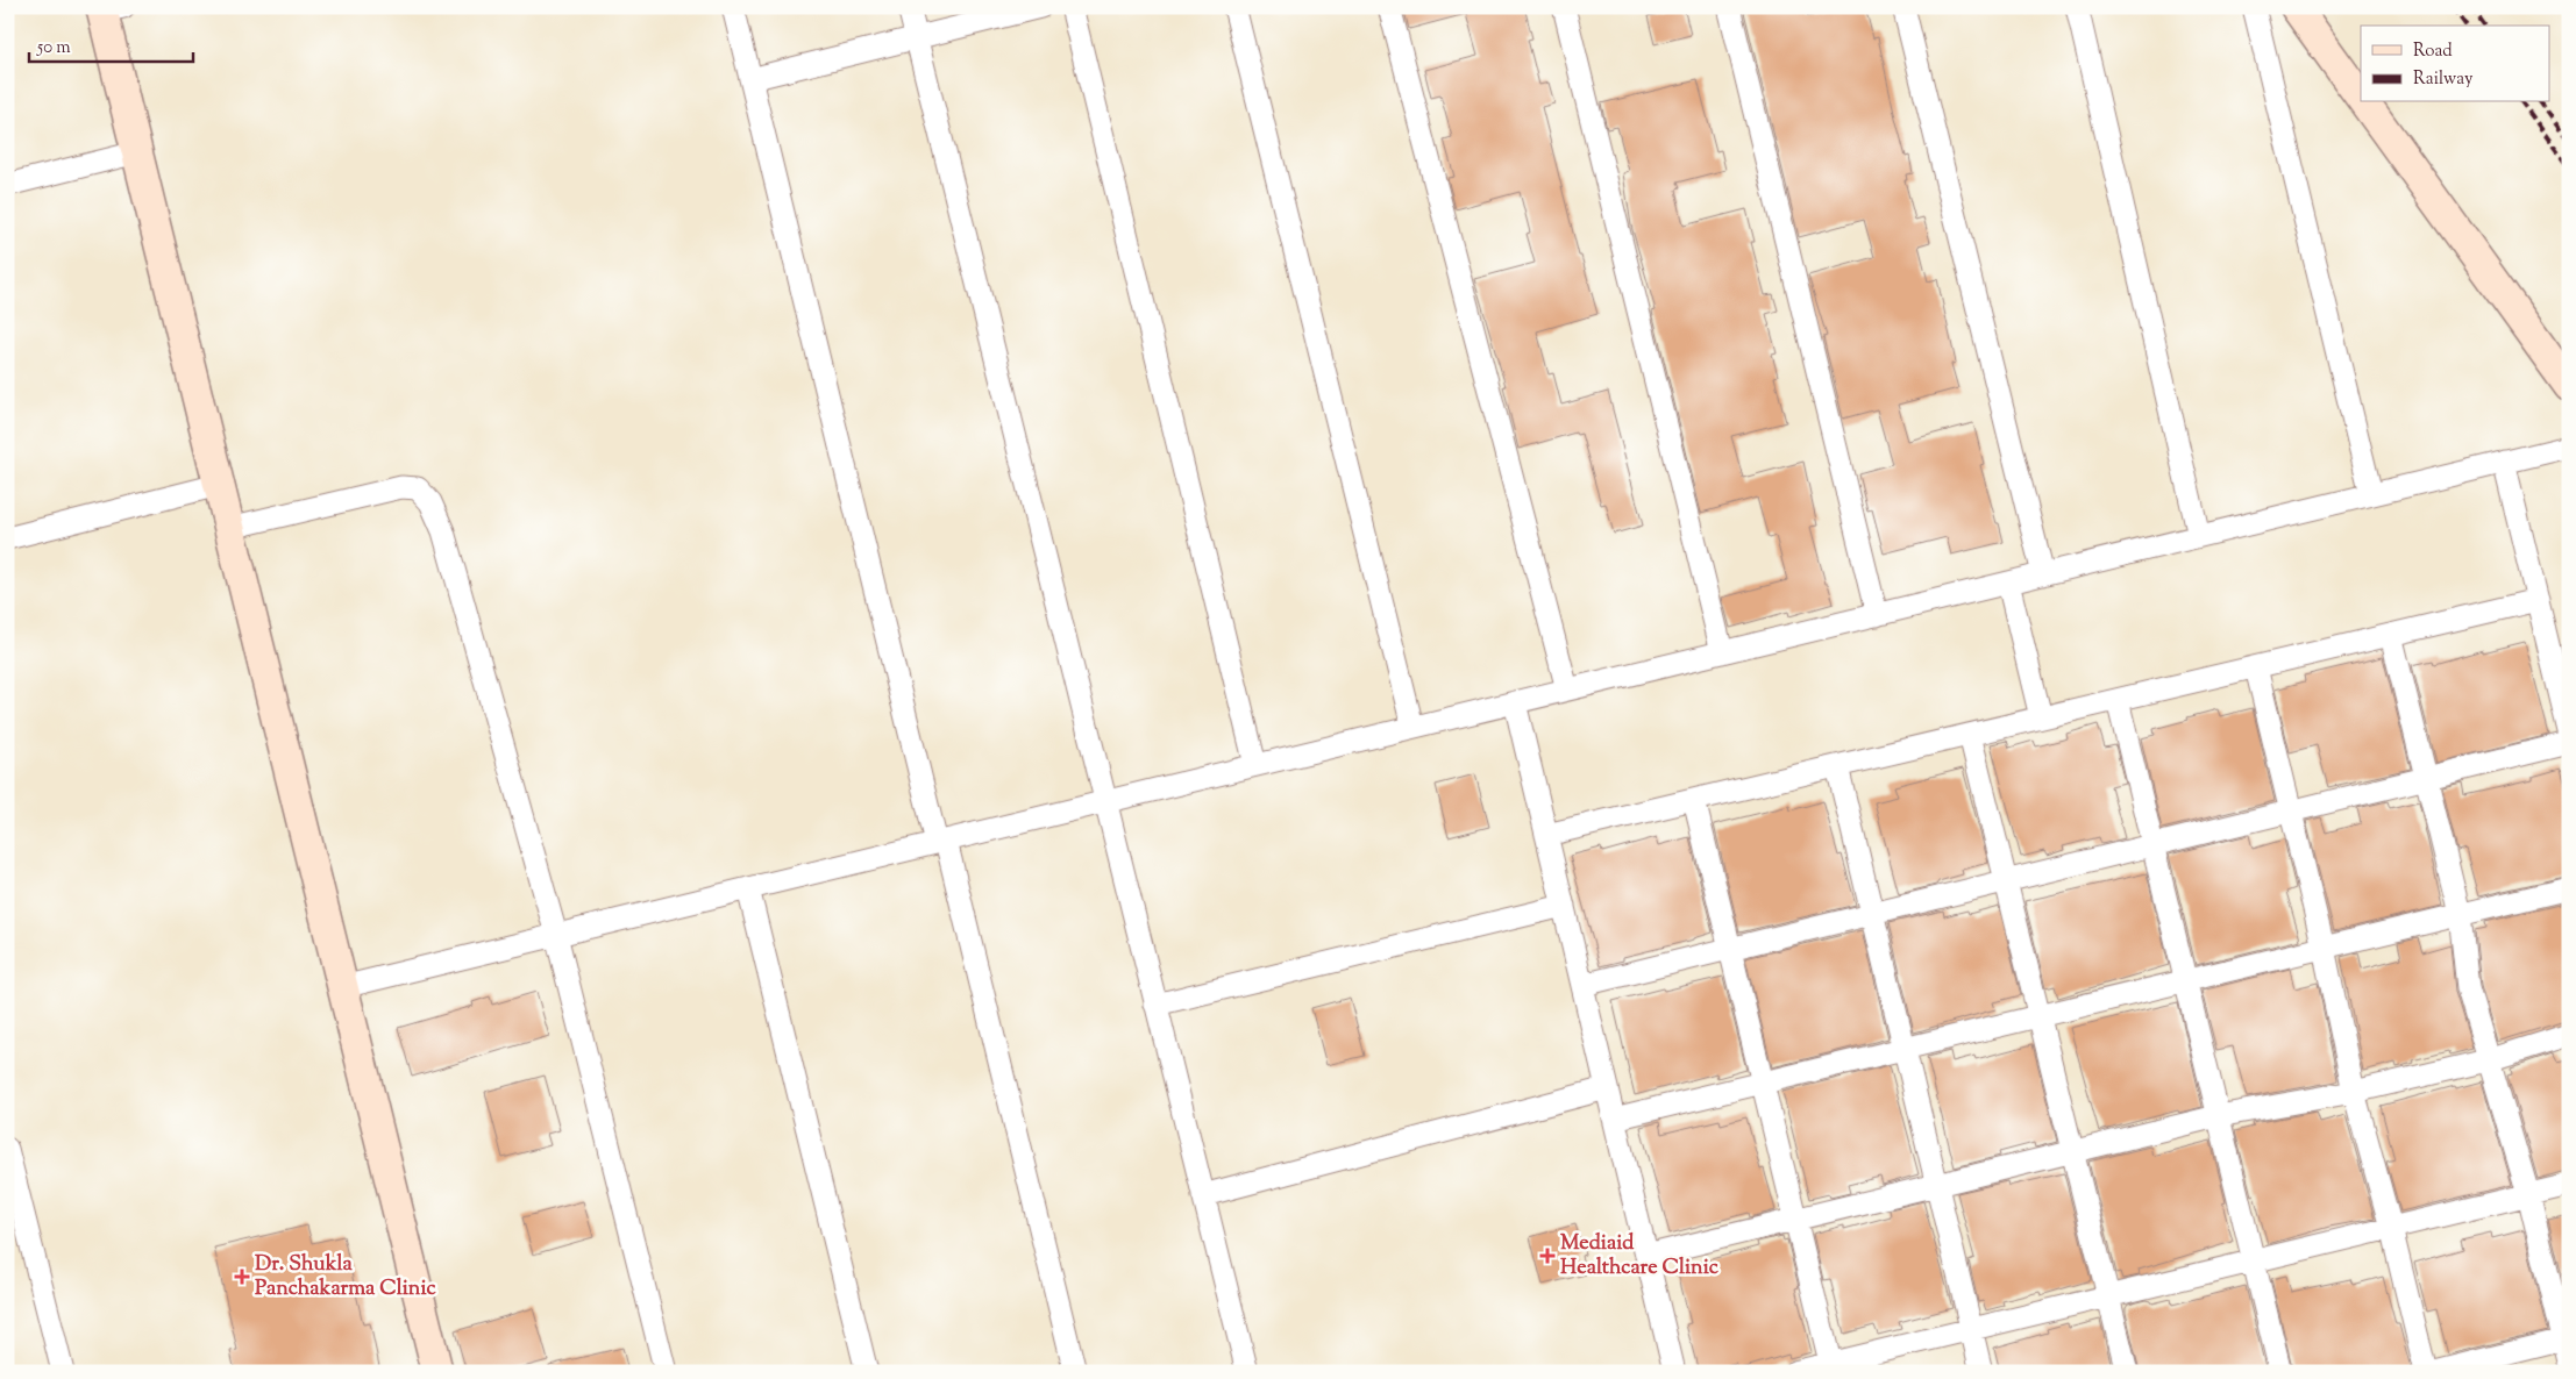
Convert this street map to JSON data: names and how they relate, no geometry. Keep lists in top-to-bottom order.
{
  "places": {
    "health": ["Mediaid Healthcare Clinic", "Dr. Shukla Panchakarma Clinic"]
  },
  "legend": ["Road", "Railway"],
  "scale_bar": "50 m"
}
